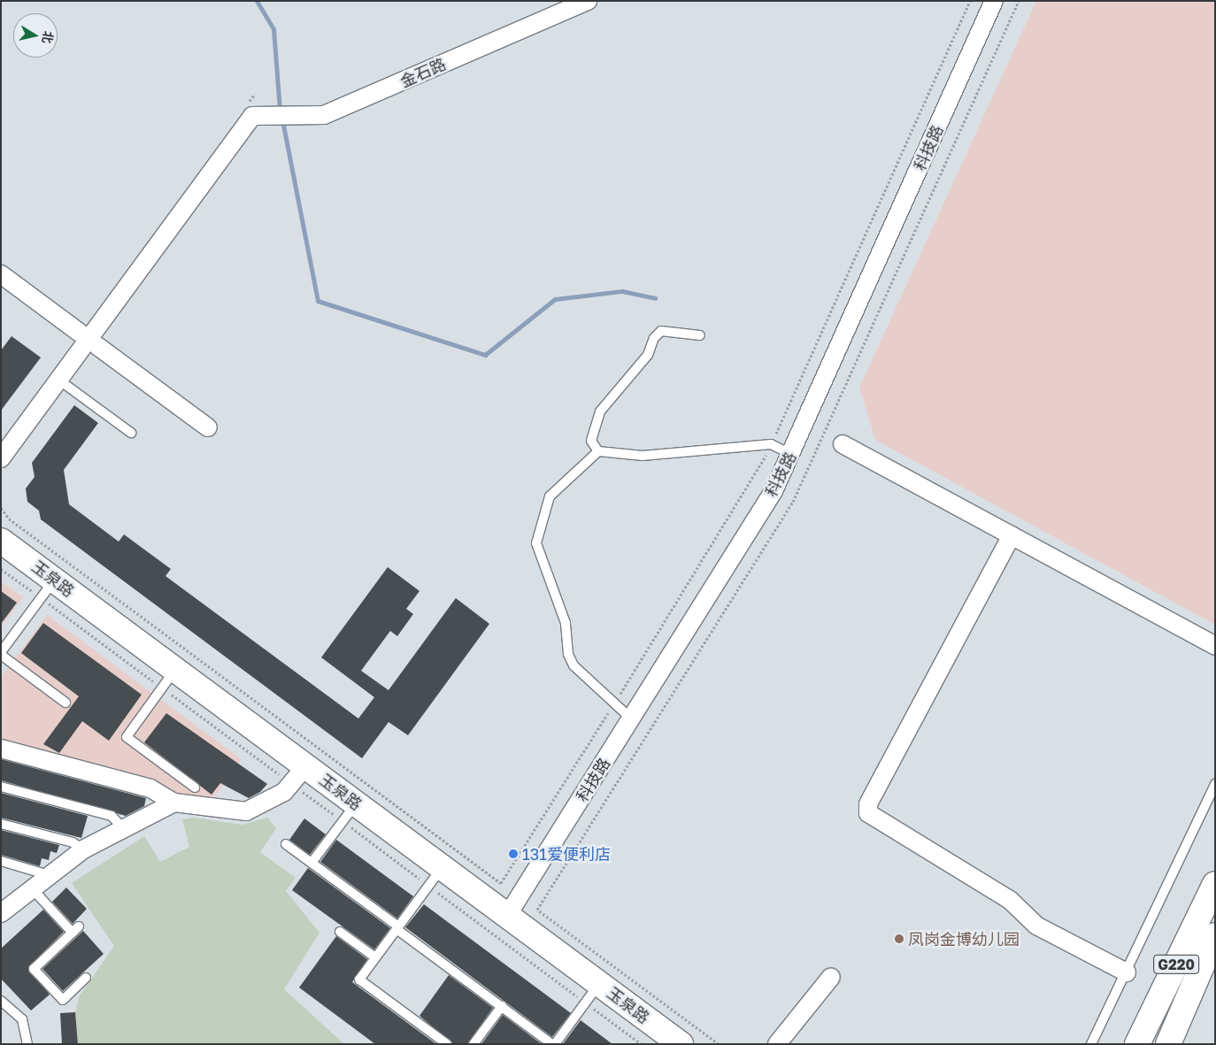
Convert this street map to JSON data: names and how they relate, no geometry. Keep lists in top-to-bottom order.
{
  "streets": {
    "main road": ["玉泉路", "G220"],
    "street": ["金石路", "科技路"]
  },
  "crossings": [
    ["科技路", "玉泉路"]
  ],
  "places": ["131爱便利店", "凤岗金博幼儿园"],
  "north": "right"
}
